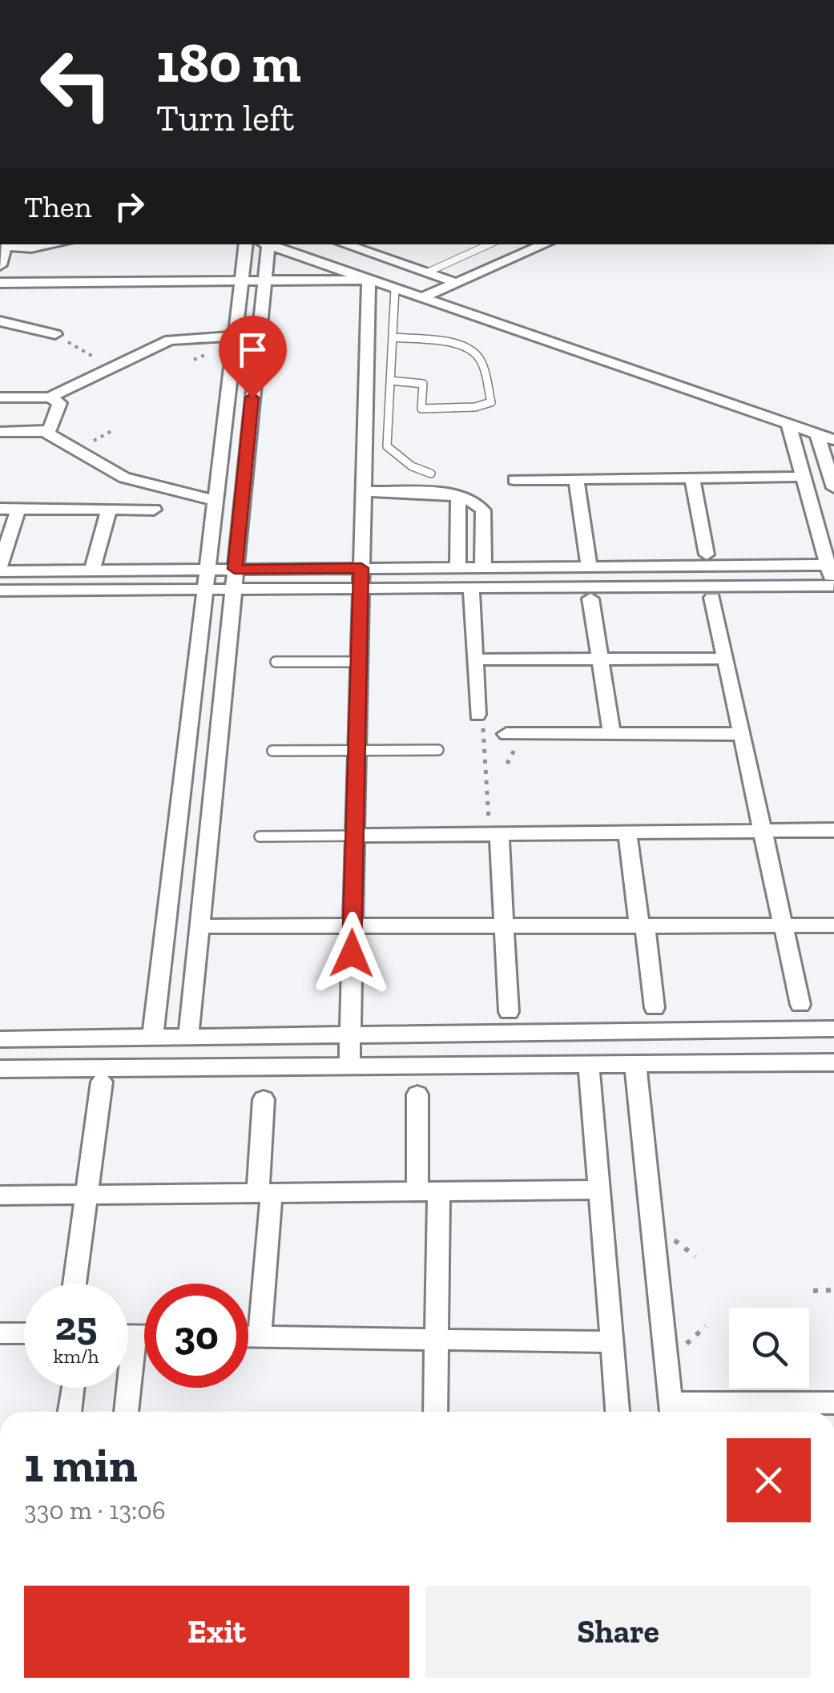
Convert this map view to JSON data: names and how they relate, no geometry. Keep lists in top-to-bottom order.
{
  "page": {
    "turn": ["180 m", "Turn left"],
    "then": "Then",
    "speed": "25 km/h",
    "limit": "30",
    "heading": ["1 min", "330 m · 13:06"],
    "buttons": ["Exit", "Share"]
  }
}
